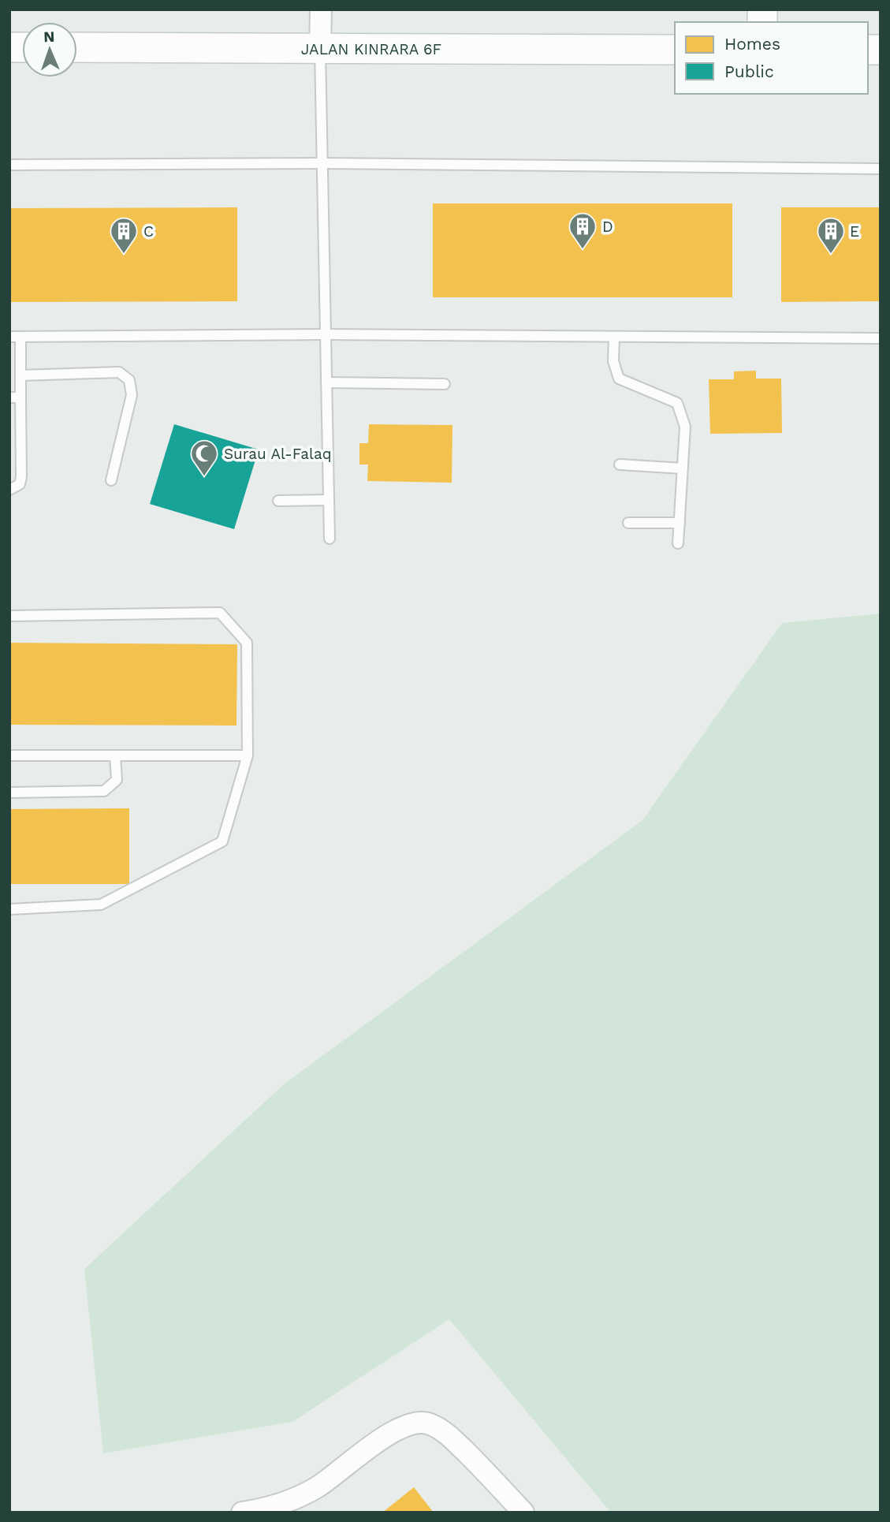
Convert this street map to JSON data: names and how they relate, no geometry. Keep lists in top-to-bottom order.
{
  "streets": {
    "main road": ["JALAN KINRARA 6F"]
  },
  "places": {
    "building": ["D", "C", "E"],
    "mosque": ["Surau Al-Falaq"]
  },
  "legend": ["Homes", "Public"],
  "north": "top"
}
